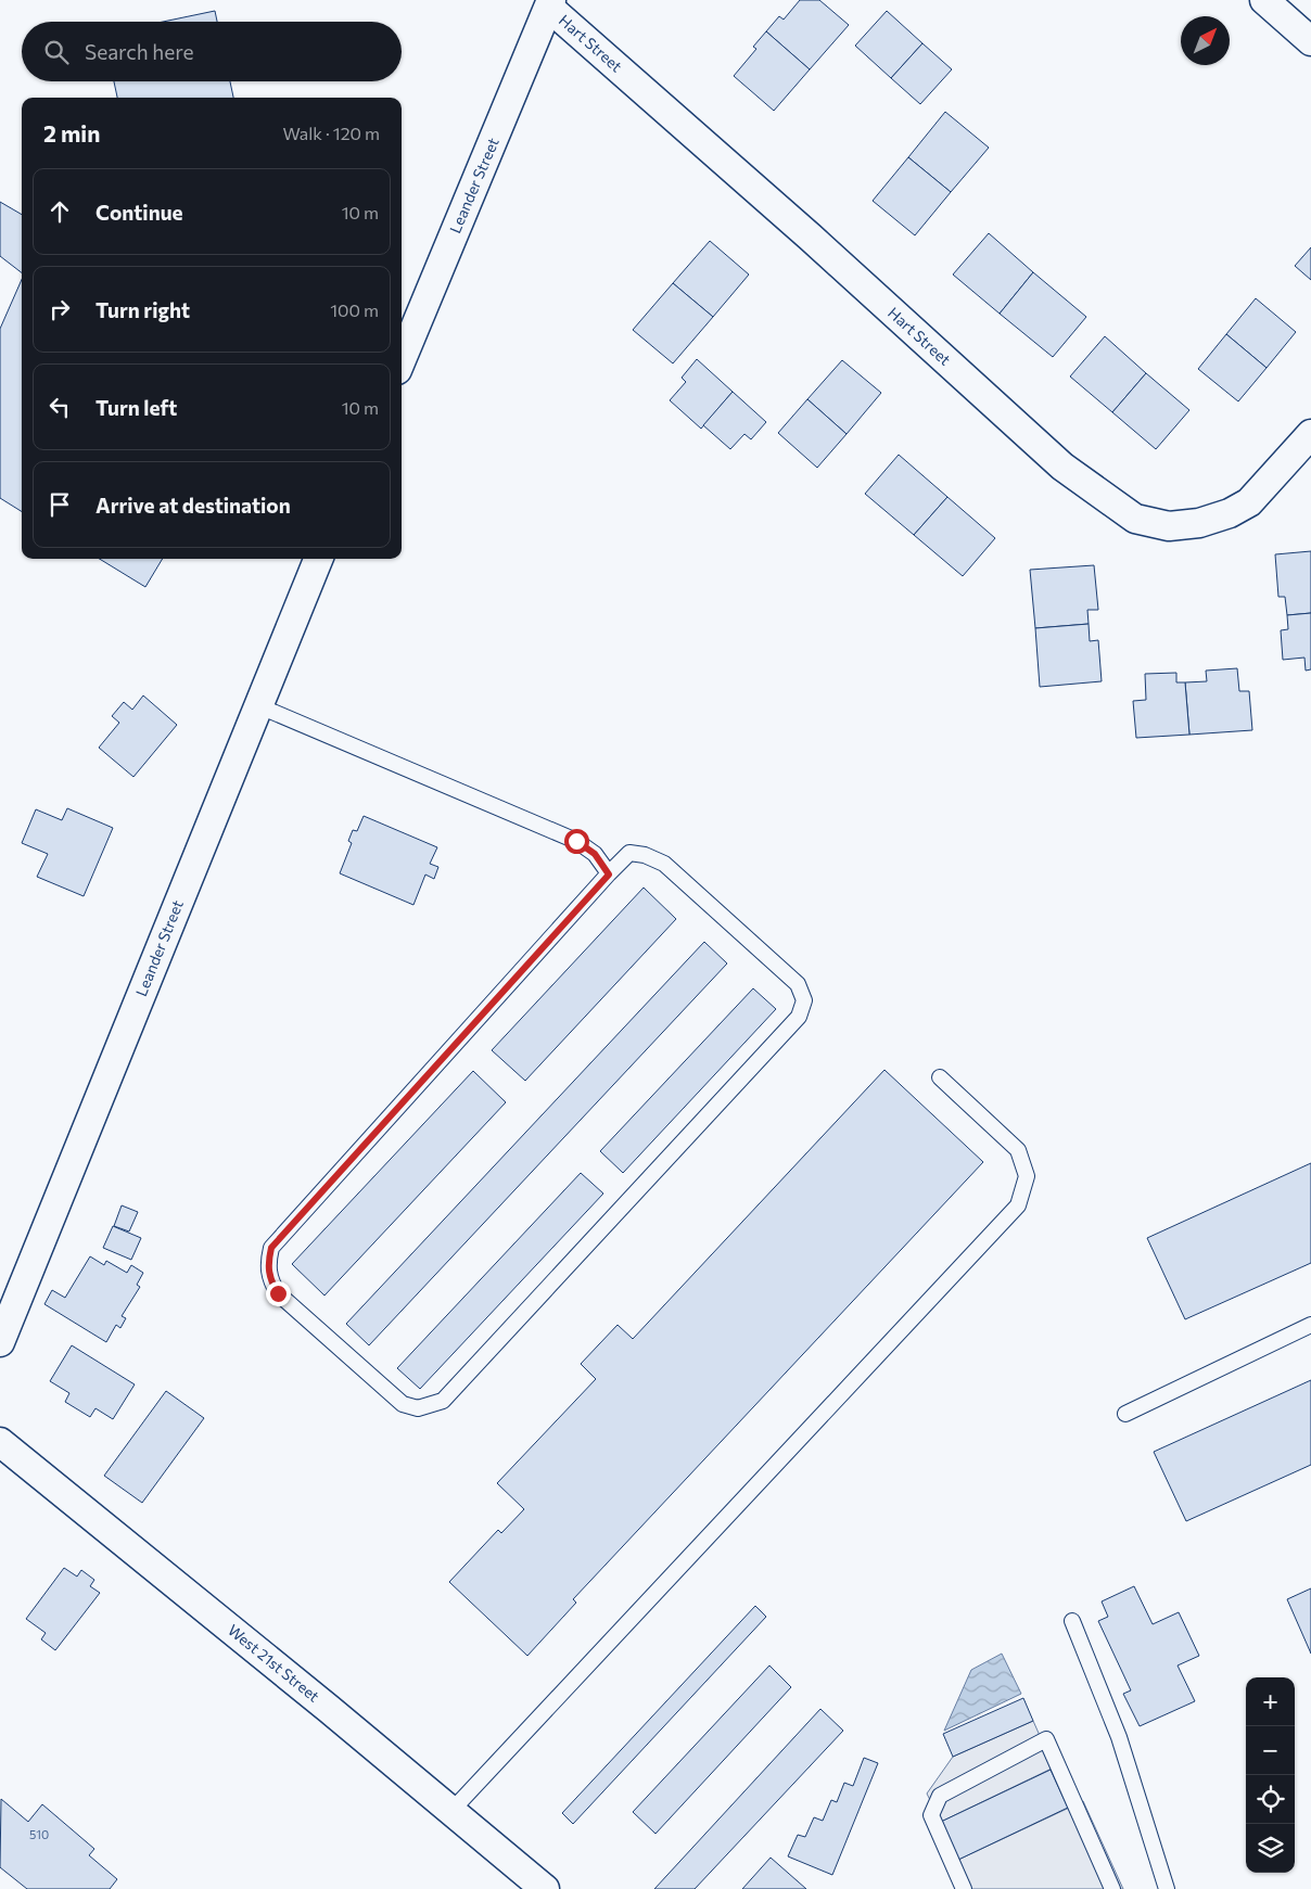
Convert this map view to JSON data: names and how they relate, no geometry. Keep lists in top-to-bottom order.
{
  "streets": {
    "street": ["Hart Street", "Leander Street", "West 21st Street"]
  },
  "crossings": [
    ["Hart Street", "Leander Street"]
  ],
  "house_numbers": ["510"],
  "north": "top right",
  "page": {
    "search": "Search here",
    "heading": ["2 min", "Walk · 120 m"],
    "list": [
      ["Continue", "10 m"],
      ["Turn right", "100 m"],
      ["Turn left", "10 m"],
      "Arrive at destination"
    ],
    "map_buttons": ["+", "−"]
  }
}
